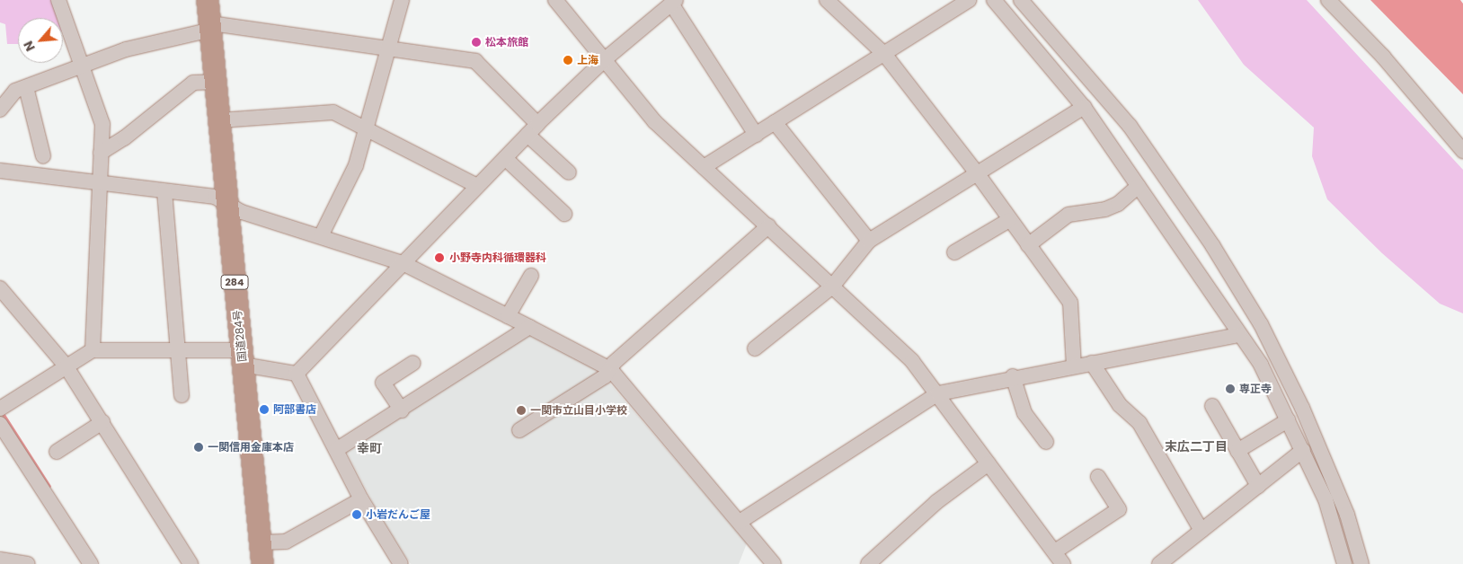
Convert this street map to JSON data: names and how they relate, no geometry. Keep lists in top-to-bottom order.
{
  "streets": {
    "highway": ["284", "国道284号"]
  },
  "districts": ["末広二丁目", "幸町"],
  "places": [
    "松本旅館",
    "上海",
    "小野寺内科循環器科",
    "専正寺",
    "阿部書店",
    "一関市立山目小学校",
    "一関信用金庫本店",
    "小岩だんご屋"
  ],
  "north": "bottom left"
}
